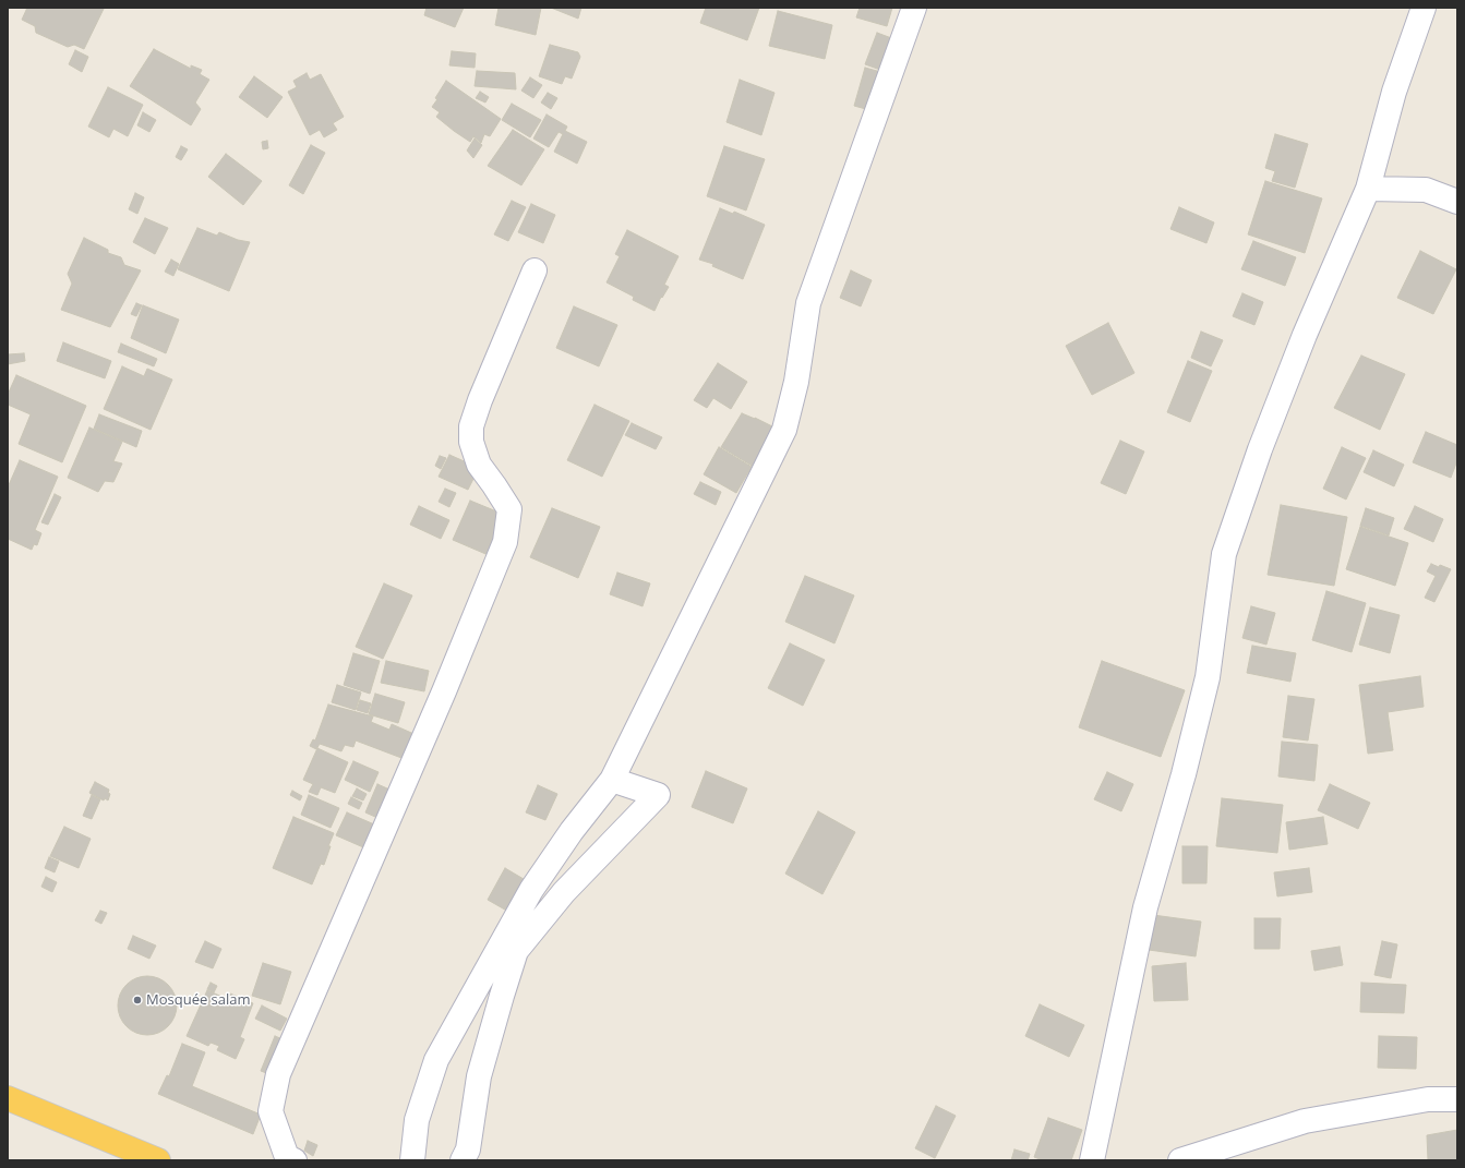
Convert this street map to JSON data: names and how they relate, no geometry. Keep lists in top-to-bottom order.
{
  "places": ["Mosquée salam"]
}
